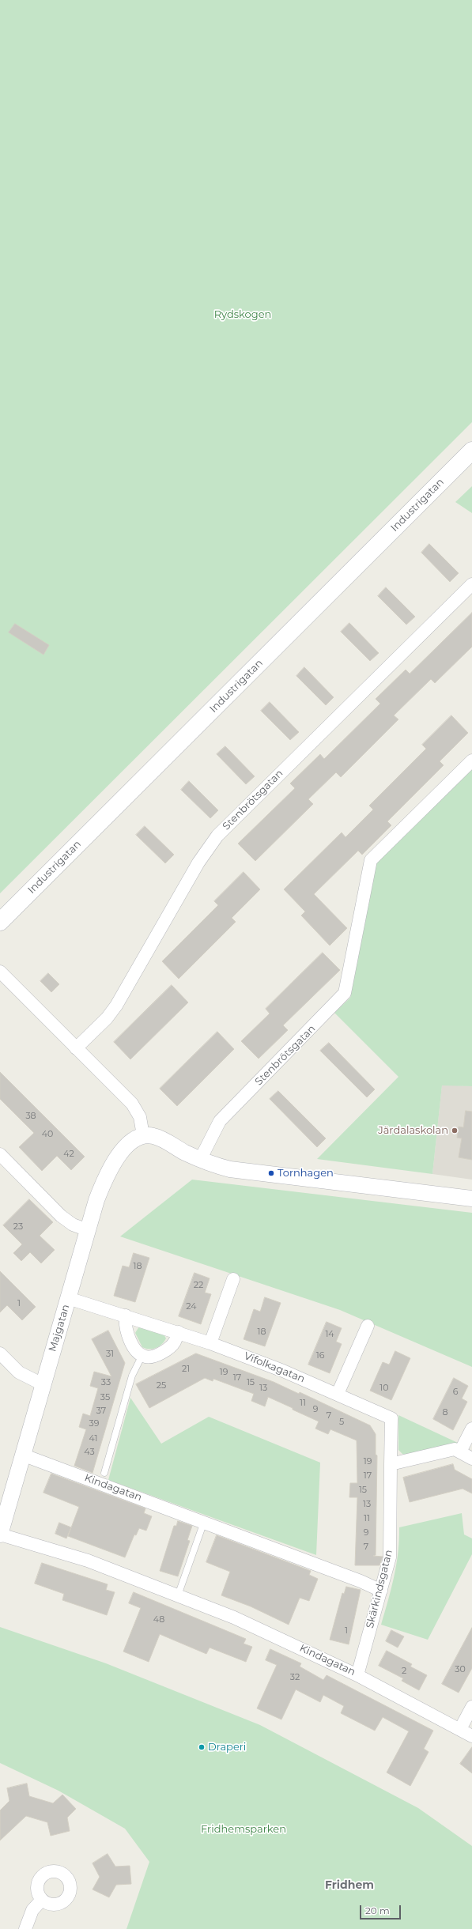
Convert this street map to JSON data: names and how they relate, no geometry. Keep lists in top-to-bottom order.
{
  "streets": {
    "main road": ["Industrigatan"],
    "street": [
      "Stenbrötsgatan",
      "Majgatan",
      "Vifolkagatan",
      "Kindagatan",
      "Skärkindsgatan"
    ]
  },
  "crossings": [
    ["Majgatan", "Vifolkagatan"],
    ["Majgatan", "Kindagatan"],
    ["Vifolkagatan", "Skärkindsgatan"],
    ["Kindagatan", "Skärkindsgatan"]
  ],
  "districts": ["Fridhem"],
  "parks": ["Rydskogen", "Fridhemsparken"],
  "places": ["Järdalaskolan", "Tornhagen", "Draperi"],
  "house_numbers": [
    "38",
    "40",
    "42",
    "23",
    "18",
    "22",
    "1",
    "24",
    "18",
    "14",
    "31",
    "16",
    "21",
    "19",
    "17",
    "33",
    "15",
    "25",
    "13",
    "10",
    "6",
    "35",
    "11",
    "9",
    "37",
    "8",
    "7",
    "5",
    "39",
    "41",
    "43",
    "19",
    "17",
    "15",
    "13",
    "11",
    "9",
    "7",
    "48",
    "1",
    "30",
    "2",
    "32"
  ],
  "scale_bar": "20 m"
}
